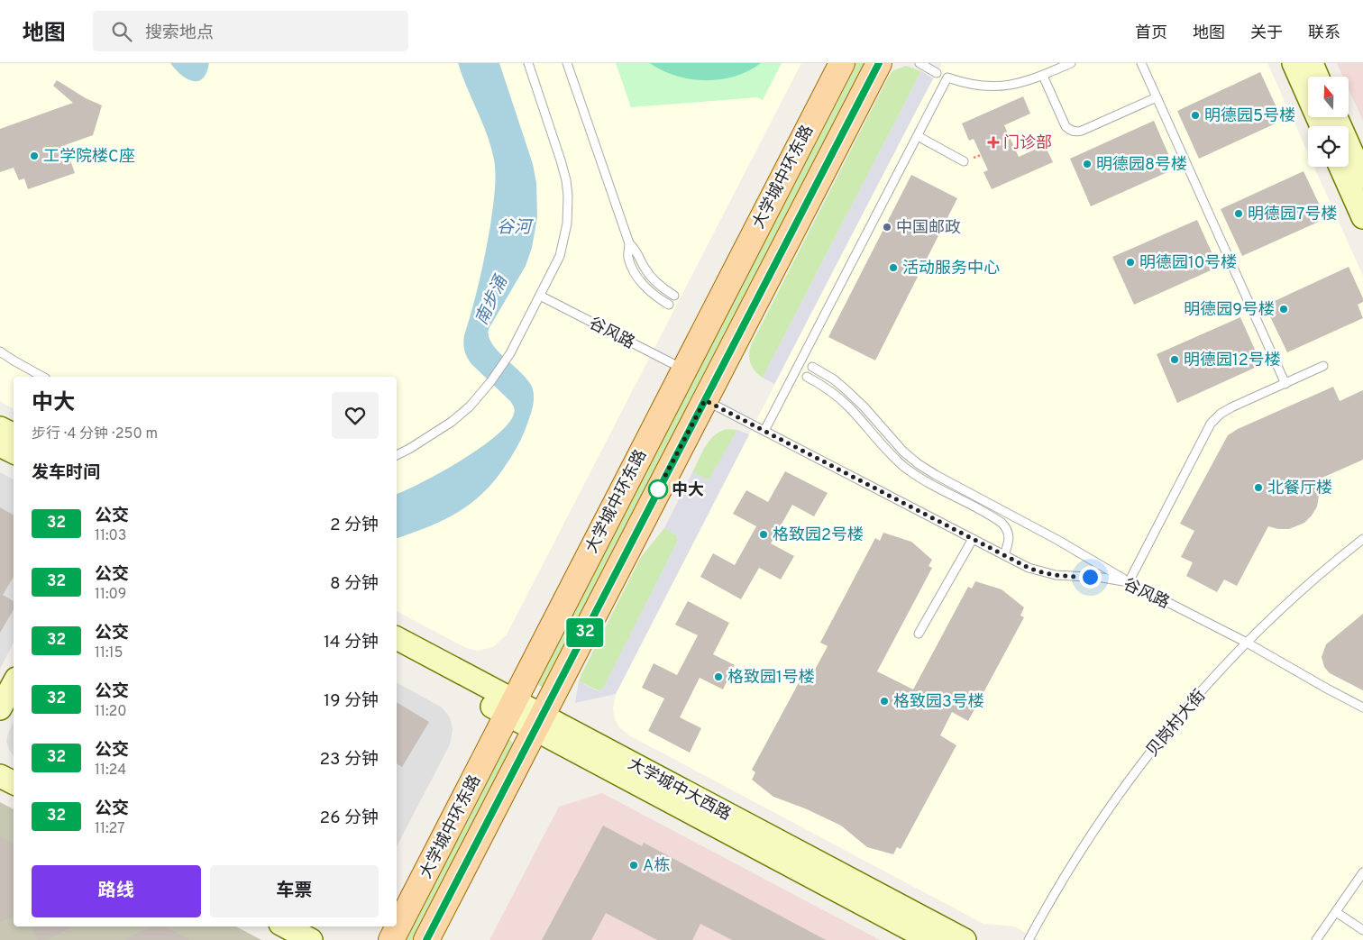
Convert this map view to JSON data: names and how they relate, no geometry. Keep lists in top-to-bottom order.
{
  "streets": {
    "main road": ["大学城中环东路", "大学城中大西路"],
    "lane": ["谷风路", "贝岗村大街"]
  },
  "crossings": [
    ["大学城中环东路", "谷风路"],
    ["大学城中环东路", "大学城中大西路"],
    ["谷风路", "贝岗村大街"]
  ],
  "water": ["谷河", "南步涌"],
  "places": {
    "other": [
      "明德园5号楼",
      "工学院楼C座",
      "明德园8号楼",
      "明德园7号楼",
      "中国邮政",
      "明德园10号楼",
      "活动服务中心",
      "明德园9号楼",
      "明德园12号楼",
      "北餐厅楼",
      "中大",
      "格致园2号楼",
      "格致园1号楼",
      "格致园3号楼",
      "A栋"
    ],
    "health": ["门诊部"]
  },
  "lines": ["bus line 32"],
  "north": "top",
  "page": {
    "header": "地图",
    "search": "搜索地点",
    "nav": [
      "首页",
      "地图",
      "关于",
      "联系"
    ],
    "on_map": "32",
    "heading": [
      ["中大", "步行 · 4 分钟 · 250 m"],
      "发车时间"
    ],
    "list": [
      {
        "mark": "32",
        "name": "公交",
        "note": "11:03",
        "value": "2 分钟"
      },
      {
        "mark": "32",
        "name": "公交",
        "note": "11:09",
        "value": "8 分钟"
      },
      {
        "mark": "32",
        "name": "公交",
        "note": "11:15",
        "value": "14 分钟"
      },
      {
        "mark": "32",
        "name": "公交",
        "note": "11:20",
        "value": "19 分钟"
      },
      {
        "mark": "32",
        "name": "公交",
        "note": "11:24",
        "value": "23 分钟"
      },
      {
        "mark": "32",
        "name": "公交",
        "note": "11:27",
        "value": "26 分钟"
      }
    ],
    "buttons": ["路线", "车票"]
  }
}
